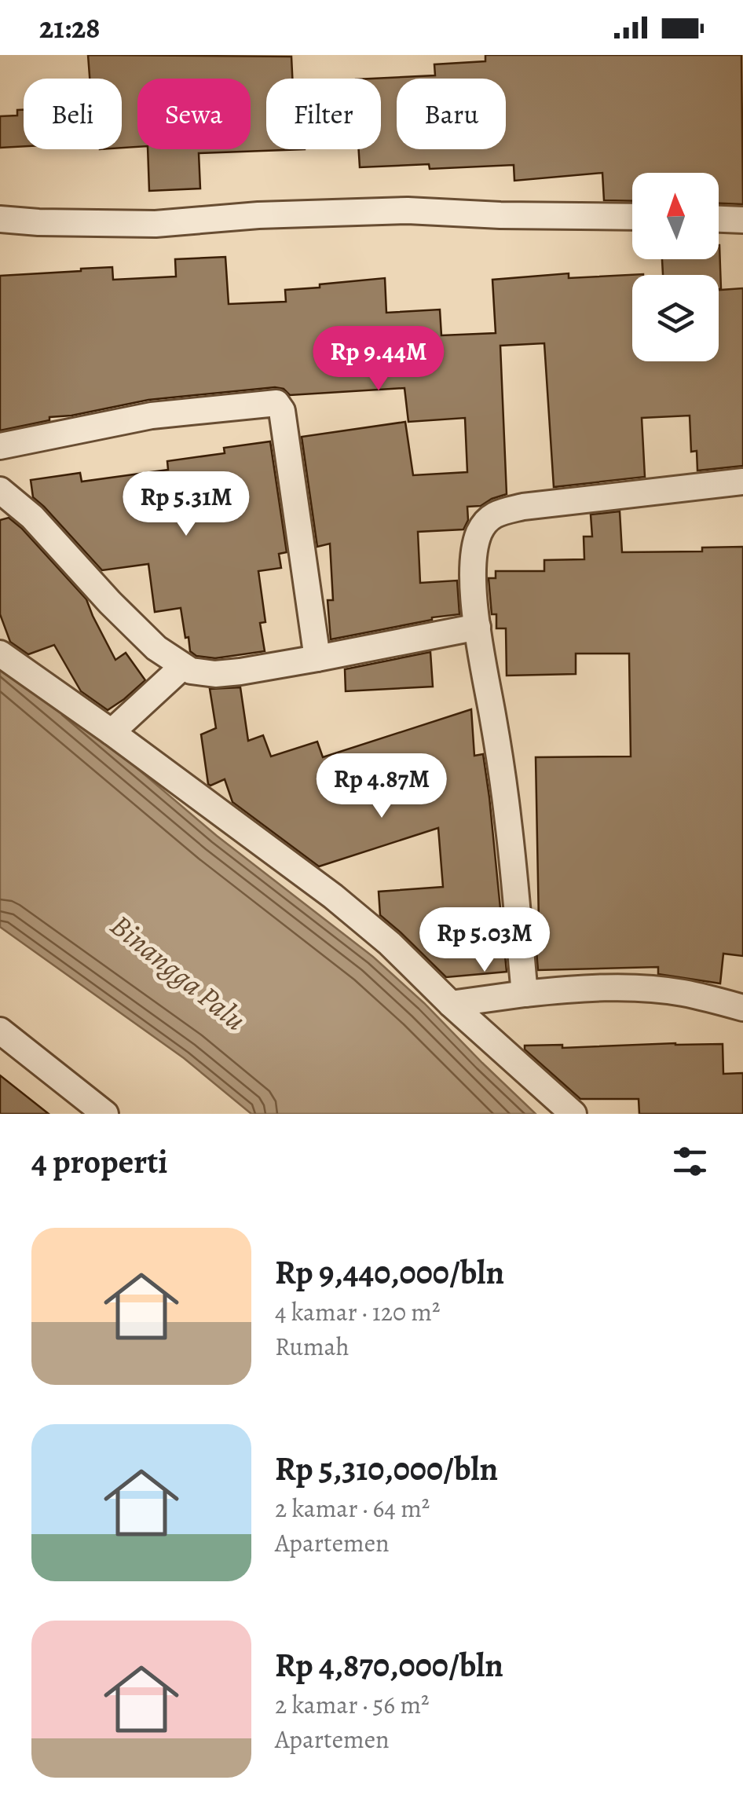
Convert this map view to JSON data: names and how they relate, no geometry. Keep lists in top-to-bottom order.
{
  "water": ["Binangga Palu"],
  "north": "top",
  "page": {
    "status": "21:28",
    "chip": [
      "Beli",
      "Sewa",
      "Filter",
      "Baru"
    ],
    "price": [
      "Rp 9.44M",
      "Rp 5.31M",
      "Rp 4.87M",
      "Rp 5.03M"
    ],
    "heading": "4 properti",
    "list": [
      {
        "name": "Rp 9,440,000/bln",
        "note": "4 kamar · 120 m² · Rumah"
      },
      {
        "name": "Rp 5,310,000/bln",
        "note": "2 kamar · 64 m² · Apartemen"
      },
      {
        "name": "Rp 4,870,000/bln",
        "note": "2 kamar · 56 m² · Apartemen"
      }
    ]
  }
}
